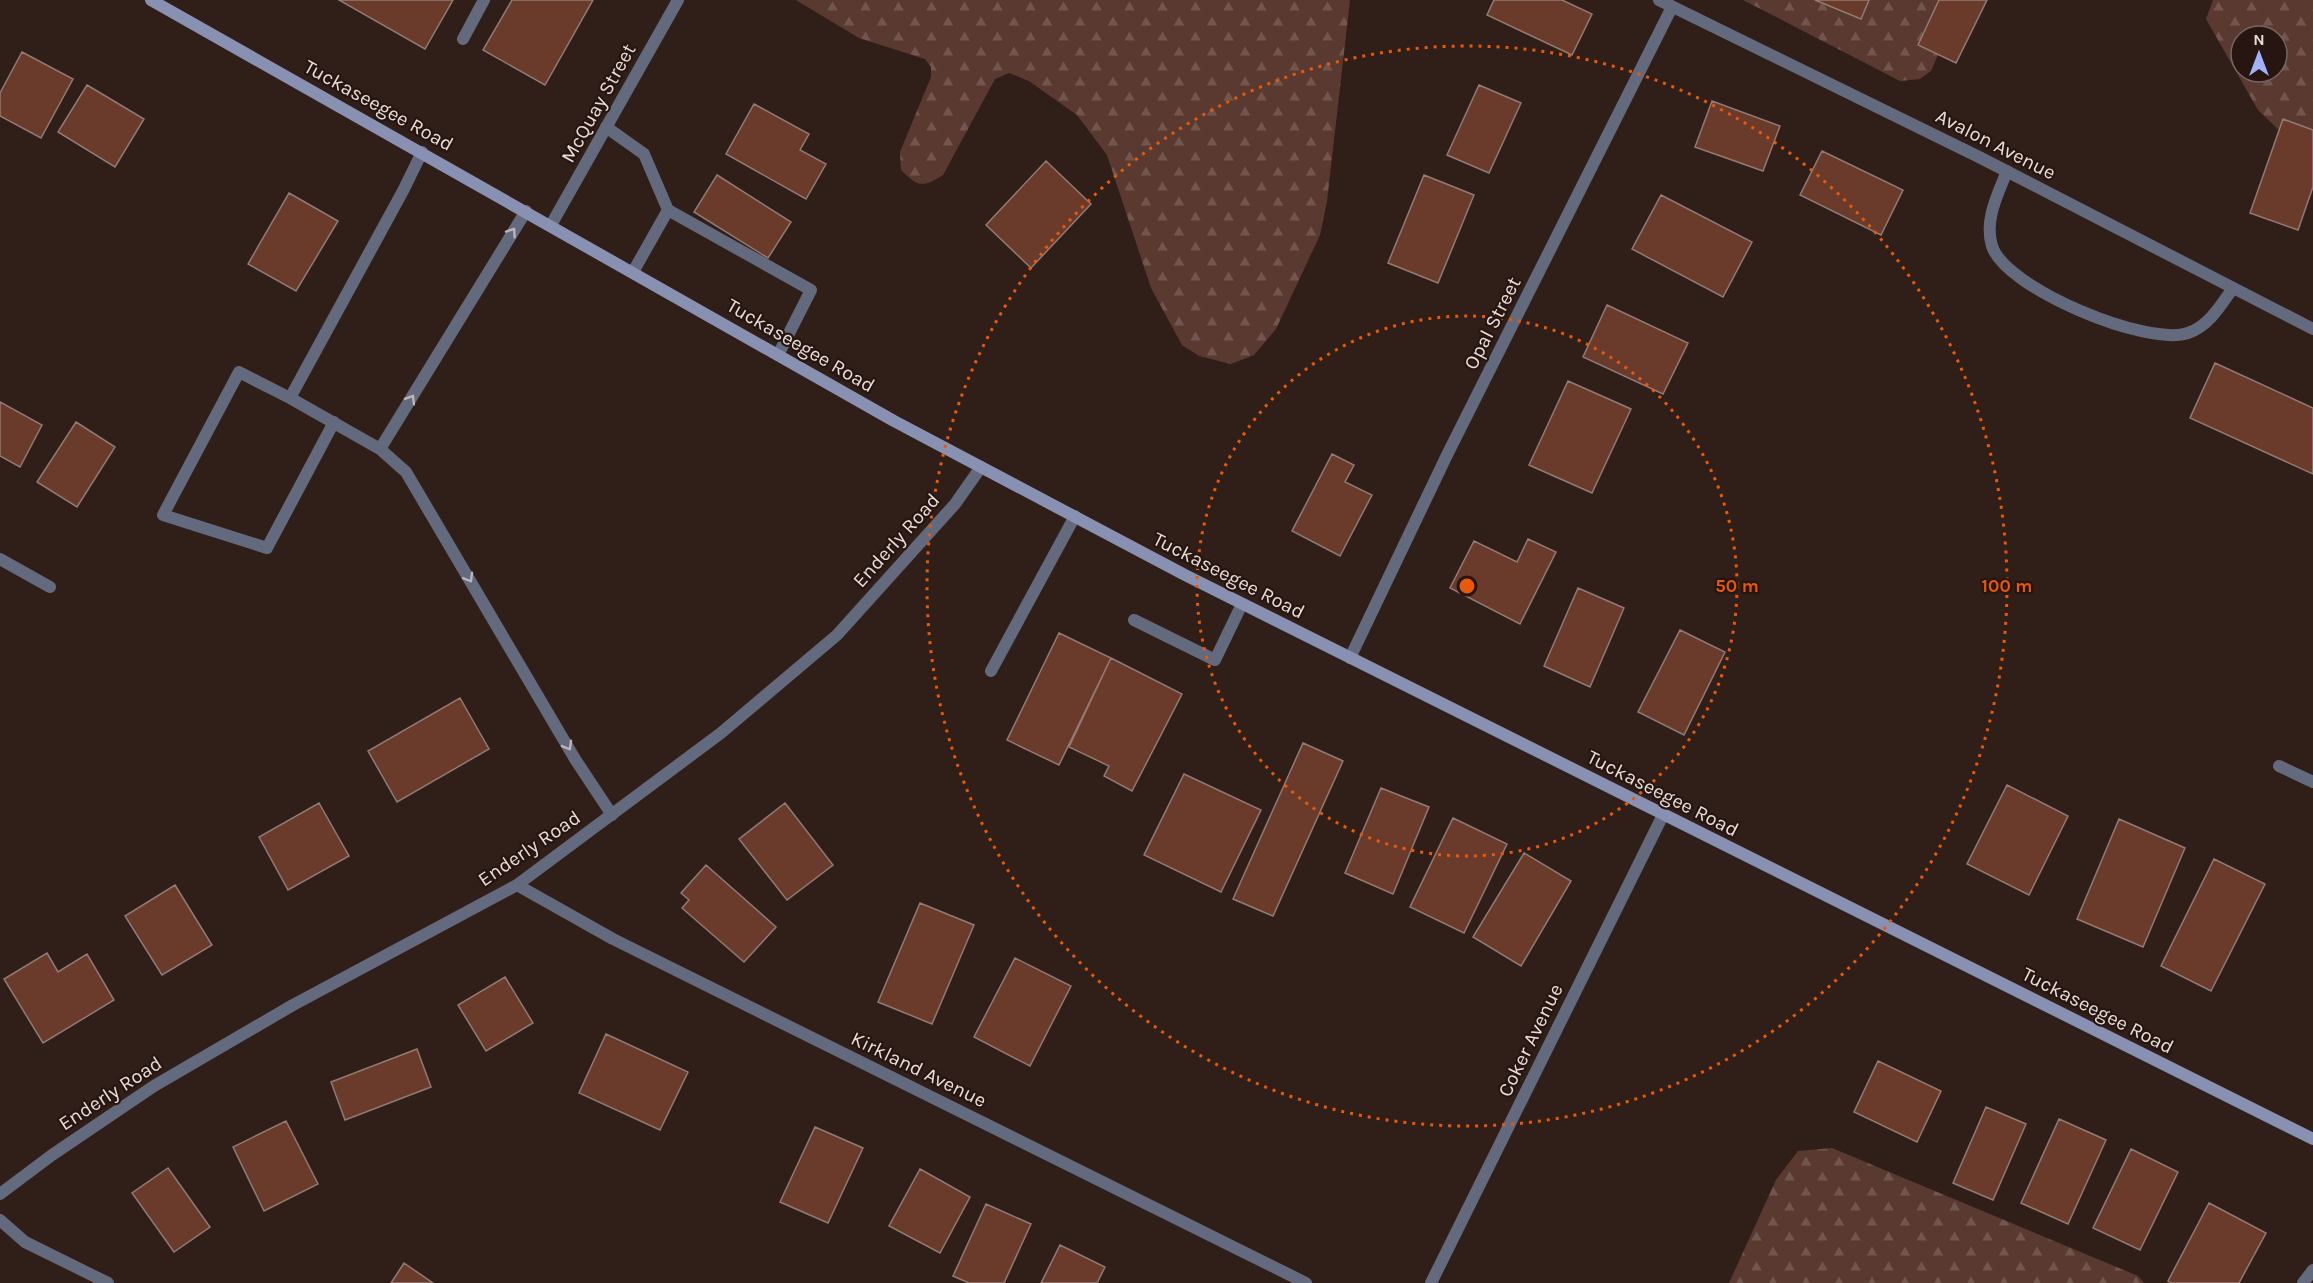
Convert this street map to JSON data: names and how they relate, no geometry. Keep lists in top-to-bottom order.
{
  "streets": {
    "main road": ["Tuckaseegee Road"],
    "street": [
      "McQuay Street",
      "Avalon Avenue",
      "Opal Street",
      "Enderly Road",
      "Coker Avenue",
      "Kirkland Avenue"
    ]
  },
  "crossings": [
    ["McQuay Street", "Tuckaseegee Road"],
    ["Tuckaseegee Road", "Opal Street"],
    ["Tuckaseegee Road", "Enderly Road"],
    ["Tuckaseegee Road", "Coker Avenue"],
    ["Avalon Avenue", "Opal Street"],
    ["Enderly Road", "Kirkland Avenue"]
  ],
  "north": "top",
  "rings": ["50 m", "100 m"]
}
